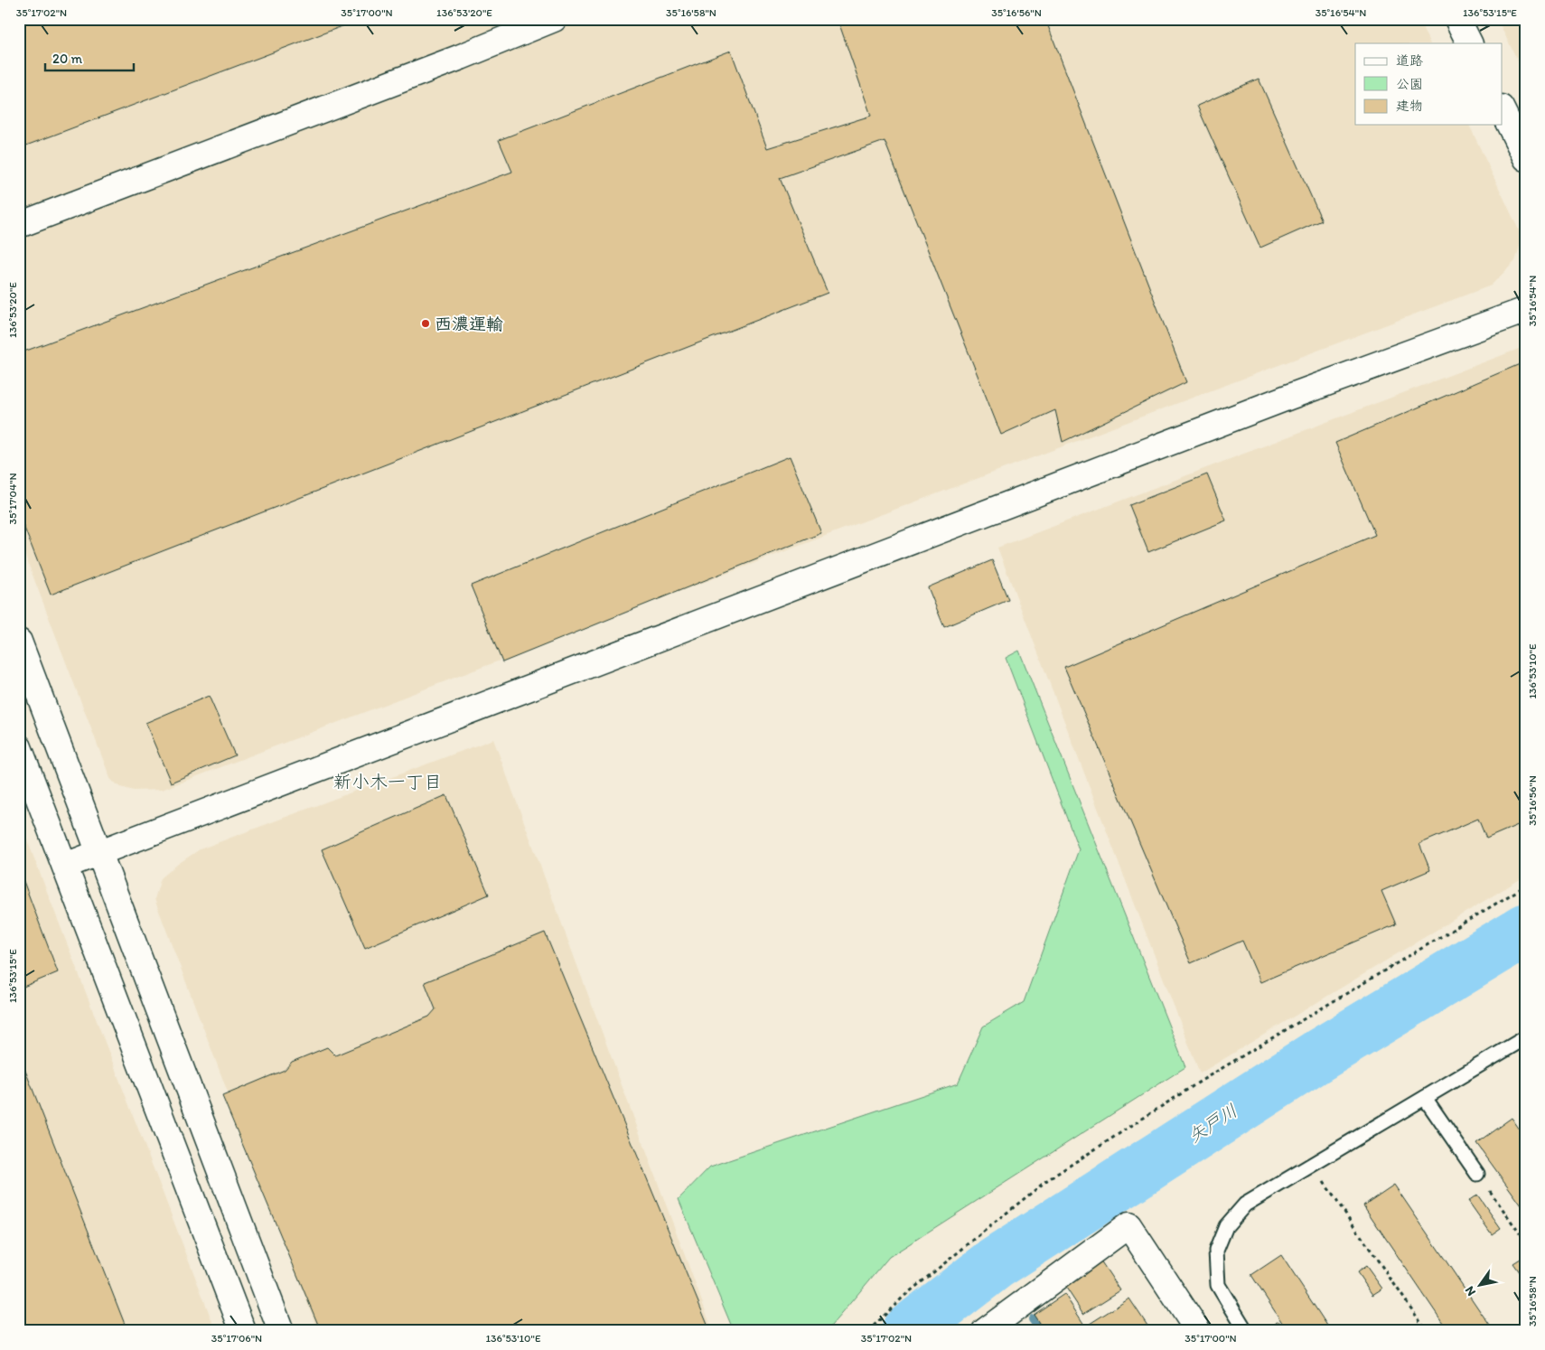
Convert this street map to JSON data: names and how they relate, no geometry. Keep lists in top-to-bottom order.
{
  "districts": ["新小木一丁目"],
  "water": ["矢戸川"],
  "places": ["西濃運輸"],
  "legend": ["道路", "公園", "建物"],
  "scale_bar": "20 m",
  "north": "bottom left",
  "coordinates": [
    "35°17'02\"N",
    "35°17'00\"N",
    "136°53'20\"E",
    "35°16'58\"N",
    "35°16'56\"N",
    "35°16'54\"N",
    "136°53'15\"E",
    "35°17'04\"N",
    "136°53'10\"E",
    "35°17'06\"N"
  ]
}
